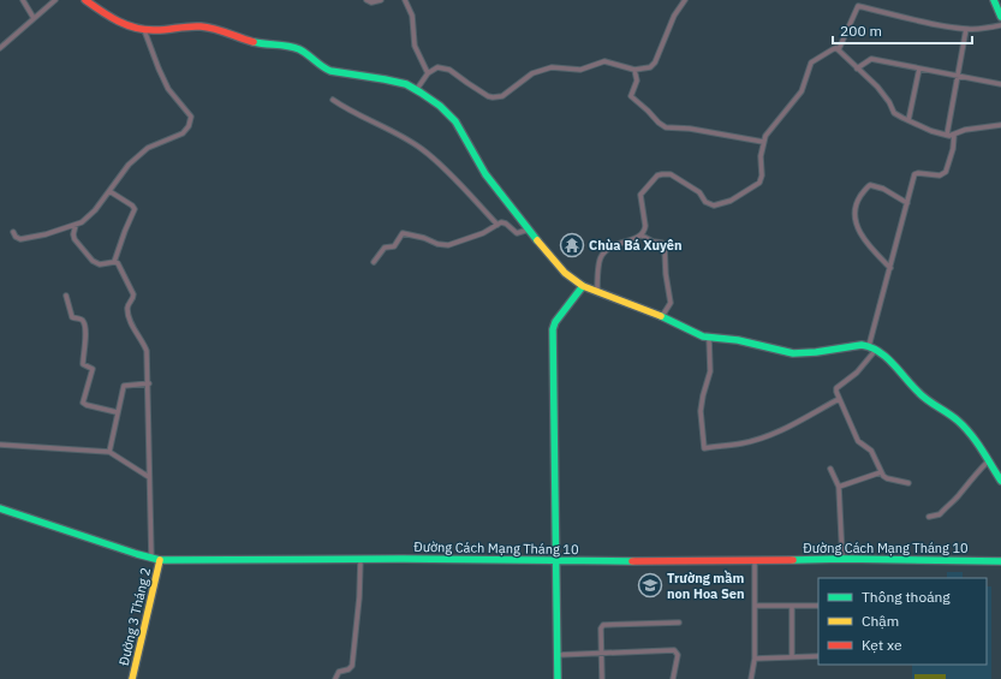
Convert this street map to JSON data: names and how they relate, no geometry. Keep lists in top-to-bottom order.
{
  "streets": {
    "street": ["Đường Cách Mạng Tháng 10", "Đường 3 Tháng 2"]
  },
  "crossings": [
    ["Đường Cách Mạng Tháng 10", "Đường 3 Tháng 2"]
  ],
  "places": {
    "temple": ["Chùa Bá Xuyên"],
    "school or university": ["Trường mầm non Hoa Sen"]
  },
  "legend": ["Thông thoáng", "Chậm", "Kẹt xe"],
  "scale_bar": "200 m"
}
